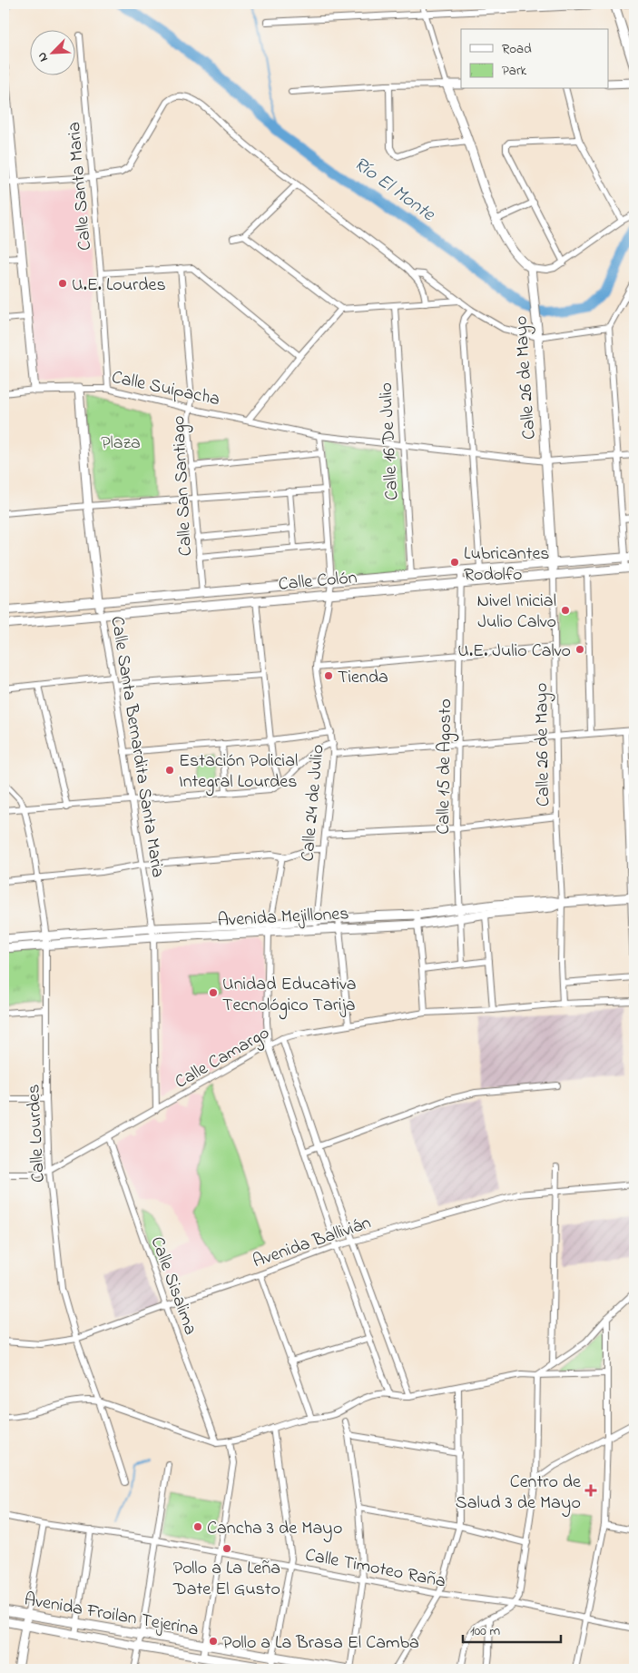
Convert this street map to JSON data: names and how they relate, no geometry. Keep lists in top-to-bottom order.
{
  "streets": {
    "street": [
      "Calle Santa Maria",
      "Calle 26 de Mayo",
      "Calle Suipacha",
      "Calle 16 De Julio",
      "Calle San Santiago",
      "Calle Colón",
      "Calle Santa Bernardita Santa Maria",
      "Calle 15 de Agosto",
      "Calle 24 de Julio",
      "Avenida Mejillones",
      "Calle Camargo",
      "Calle Lourdes",
      "Avenida Ballivián",
      "Calle Sisalima",
      "Calle Timoteo Raña",
      "Avenida Froilan Tejerina"
    ]
  },
  "crossings": [
    ["Calle Santa Maria", "Calle Suipacha"],
    ["Calle 26 de Mayo", "Calle Colón"],
    ["Calle 26 de Mayo", "Avenida Mejillones"],
    ["Calle 26 de Mayo", "Calle Camargo"],
    ["Calle Suipacha", "Calle 16 De Julio"],
    ["Calle Suipacha", "Calle San Santiago"],
    ["Calle Suipacha", "Calle Santa Bernardita Santa Maria"],
    ["Calle Suipacha", "Calle 24 de Julio"],
    ["Calle 16 De Julio", "Calle Colón"],
    ["Calle San Santiago", "Calle Colón"],
    ["Calle Colón", "Calle Santa Bernardita Santa Maria"],
    ["Calle Colón", "Calle 15 de Agosto"],
    ["Calle Colón", "Calle 24 de Julio"],
    ["Calle Santa Bernardita Santa Maria", "Avenida Mejillones"],
    ["Calle Santa Bernardita Santa Maria", "Calle Camargo"],
    ["Calle 15 de Agosto", "Avenida Mejillones"],
    ["Calle 24 de Julio", "Avenida Mejillones"],
    ["Avenida Mejillones", "Calle Lourdes"],
    ["Calle Camargo", "Calle Lourdes"],
    ["Calle Camargo", "Calle Sisalima"],
    ["Calle Lourdes", "Avenida Ballivián"],
    ["Avenida Ballivián", "Calle Sisalima"]
  ],
  "water": ["Río El Monte"],
  "parks": ["Plaza"],
  "places": {
    "other": [
      "U.E. Lourdes",
      "Lubricantes Rodolfo",
      "Nivel Inicial Julio Calvo",
      "U.E. Julio Calvo",
      "Tienda",
      "Estación Policial Integral Lourdes",
      "Unidad Educativa Tecnológico Tarija",
      "Cancha 3 de Mayo",
      "Pollo a La Leña Date El Gusto",
      "Pollo a La Brasa El Camba"
    ],
    "health": ["Centro de Salud 3 de Mayo"]
  },
  "legend": ["Road", "Park"],
  "scale_bar": "100 m",
  "north": "bottom left"
}
